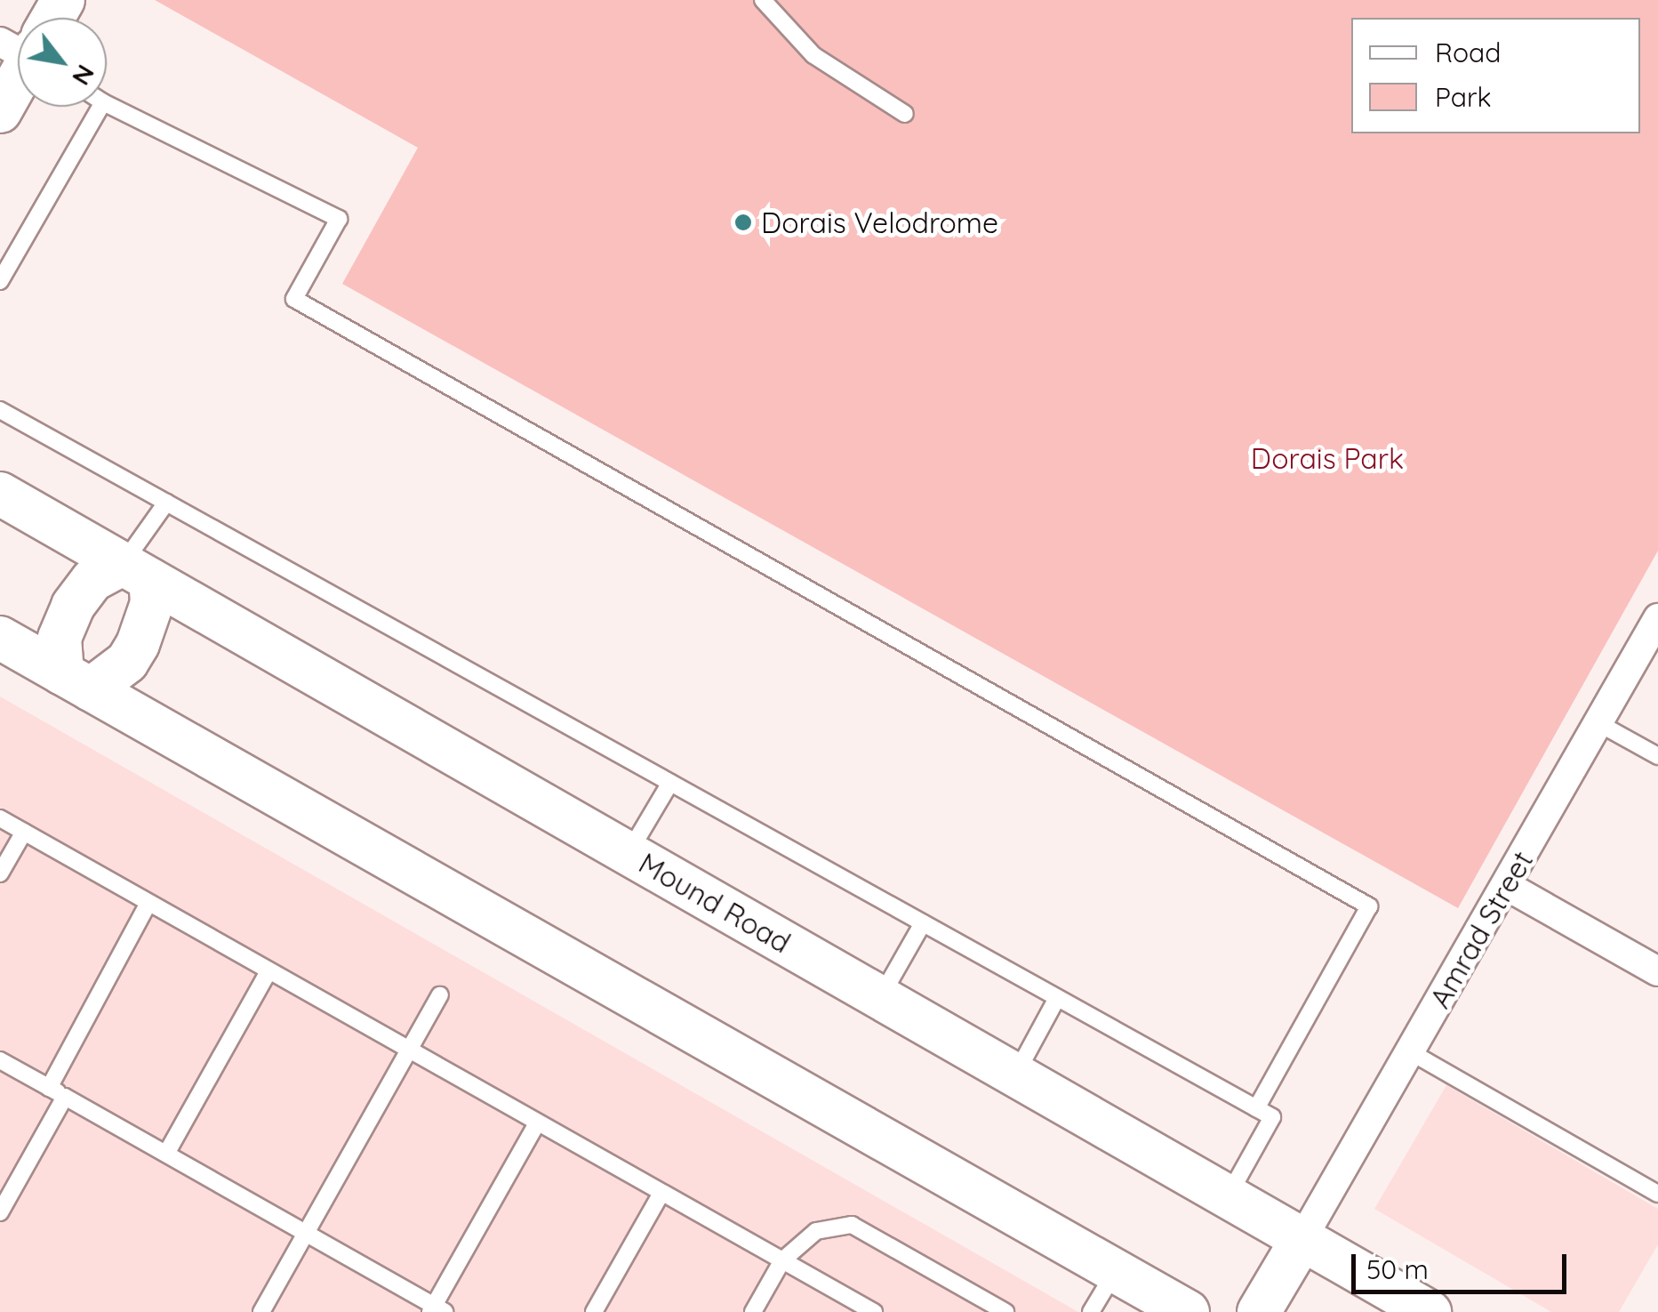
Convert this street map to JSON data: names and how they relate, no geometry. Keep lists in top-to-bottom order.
{
  "streets": {
    "main road": ["Mound Road"],
    "street": ["Amrad Street"]
  },
  "crossings": [
    ["Mound Road", "Amrad Street"]
  ],
  "parks": ["Dorais Park"],
  "places": ["Dorais Velodrome"],
  "legend": ["Road", "Park"],
  "scale_bar": "50 m",
  "north": "bottom right"
}
